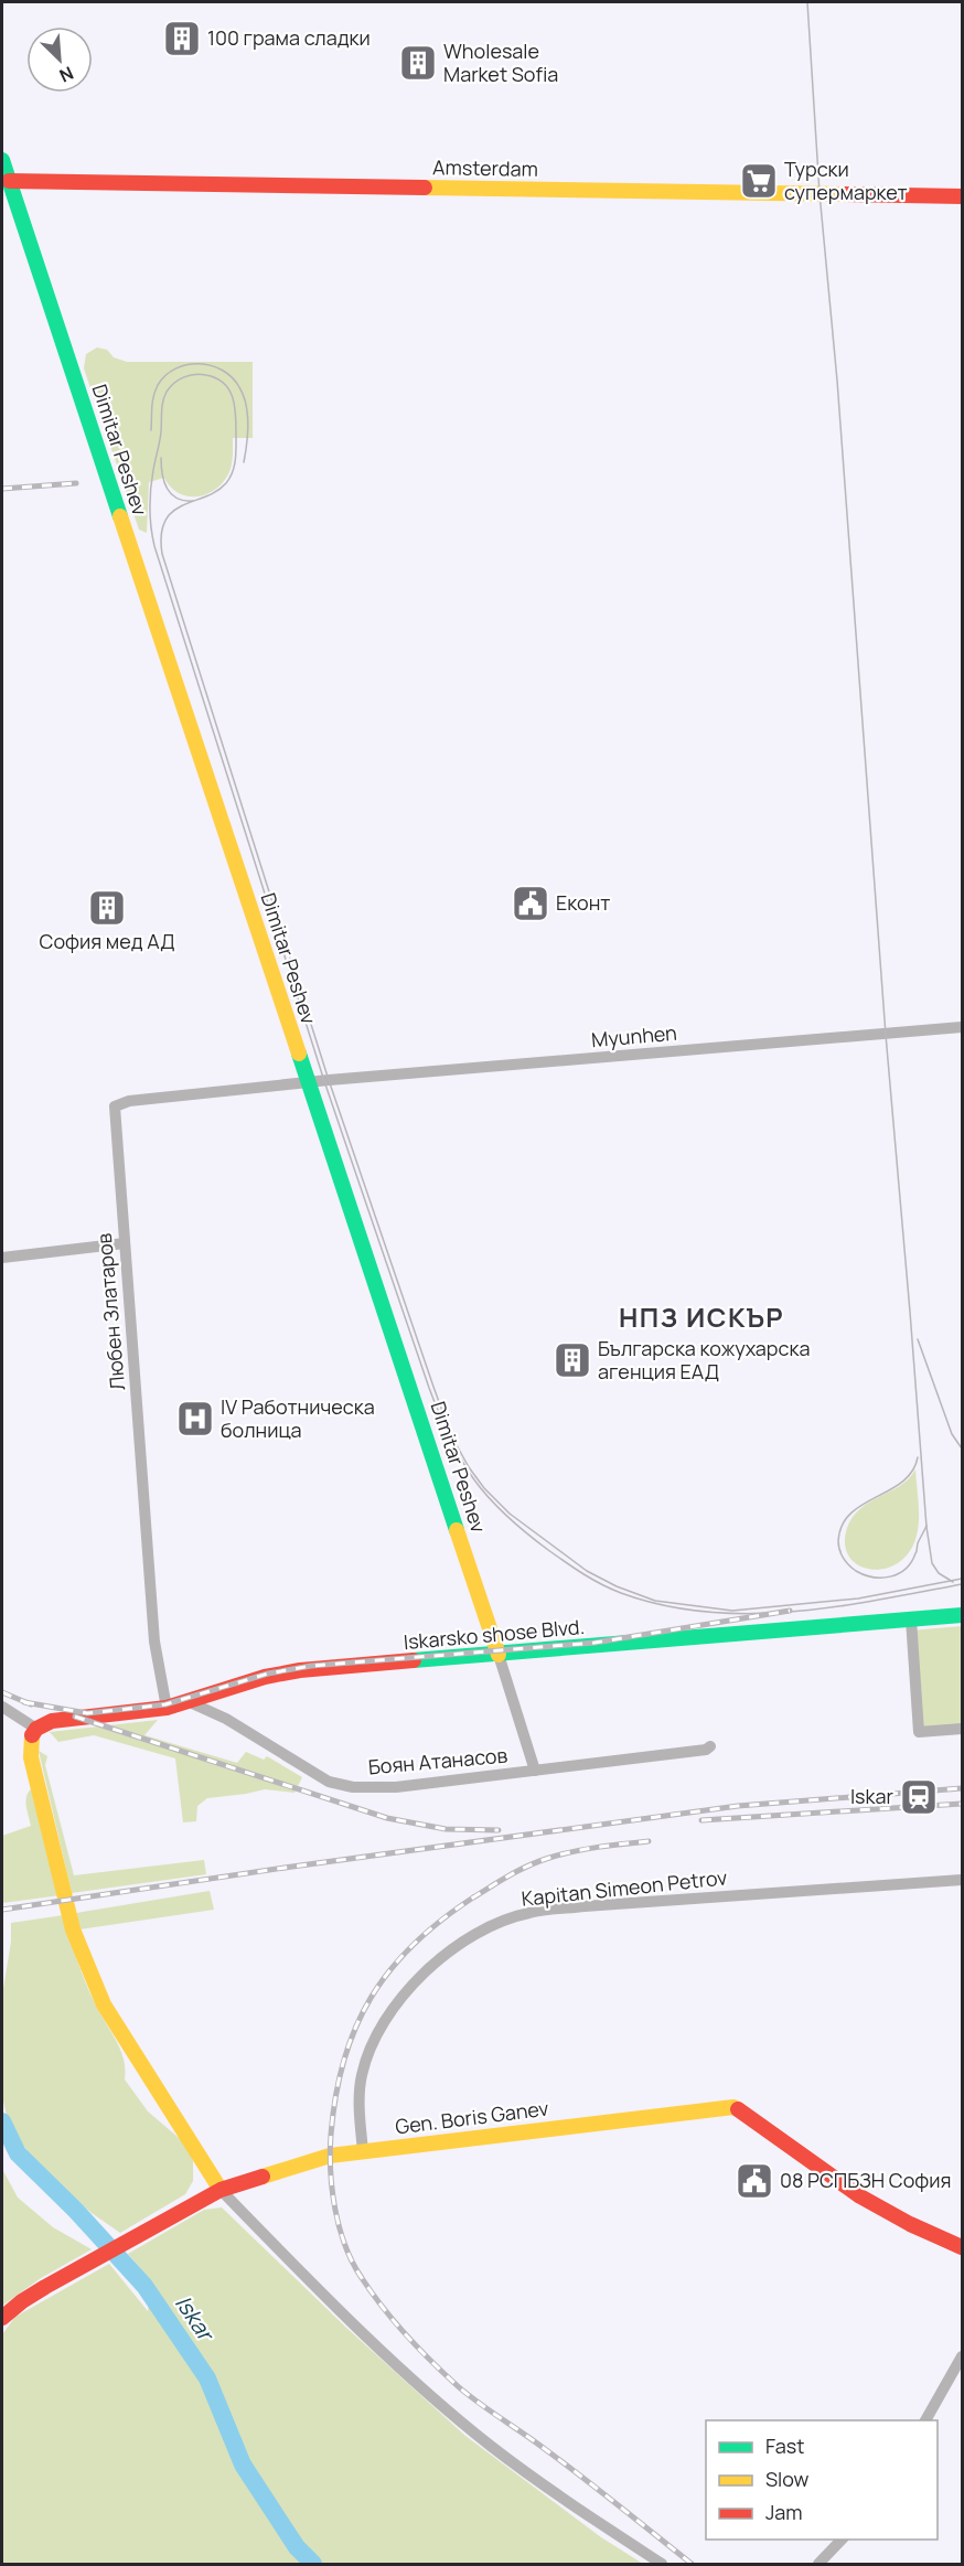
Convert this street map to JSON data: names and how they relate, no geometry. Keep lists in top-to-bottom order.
{
  "streets": {
    "street": [
      "Amsterdam",
      "Dimitar Peshev",
      "Myunhen",
      "Любен Златаров",
      "Iskarsko shose Blvd.",
      "Боян Атанасов",
      "Kapitan Simeon Petrov",
      "Gen. Boris Ganev"
    ]
  },
  "crossings": [
    ["Amsterdam", "Dimitar Peshev"],
    ["Dimitar Peshev", "Myunhen"],
    ["Dimitar Peshev", "Любен Златаров"],
    ["Dimitar Peshev", "Iskarsko shose Blvd."],
    ["Dimitar Peshev", "Боян Атанасов"],
    ["Myunhen", "Любен Златаров"],
    ["Любен Златаров", "Iskarsko shose Blvd."],
    ["Iskarsko shose Blvd.", "Боян Атанасов"],
    ["Kapitan Simeon Petrov", "Gen. Boris Ganev"]
  ],
  "districts": ["НПЗ ИСКЪР"],
  "water": ["Iskar"],
  "places": {
    "building": [
      "100 грама сладки",
      "Wholesale Market Sofia",
      "София мед АД",
      "Българска кожухарска агенция ЕАД"
    ],
    "supermarket": ["Турски супермаркет"],
    "public building": ["Еконт", "08 РСПБЗН София"],
    "hospital": ["IV Работническа болница"],
    "station": ["Iskar"]
  },
  "legend": ["Fast", "Slow", "Jam"],
  "north": "bottom right"
}
